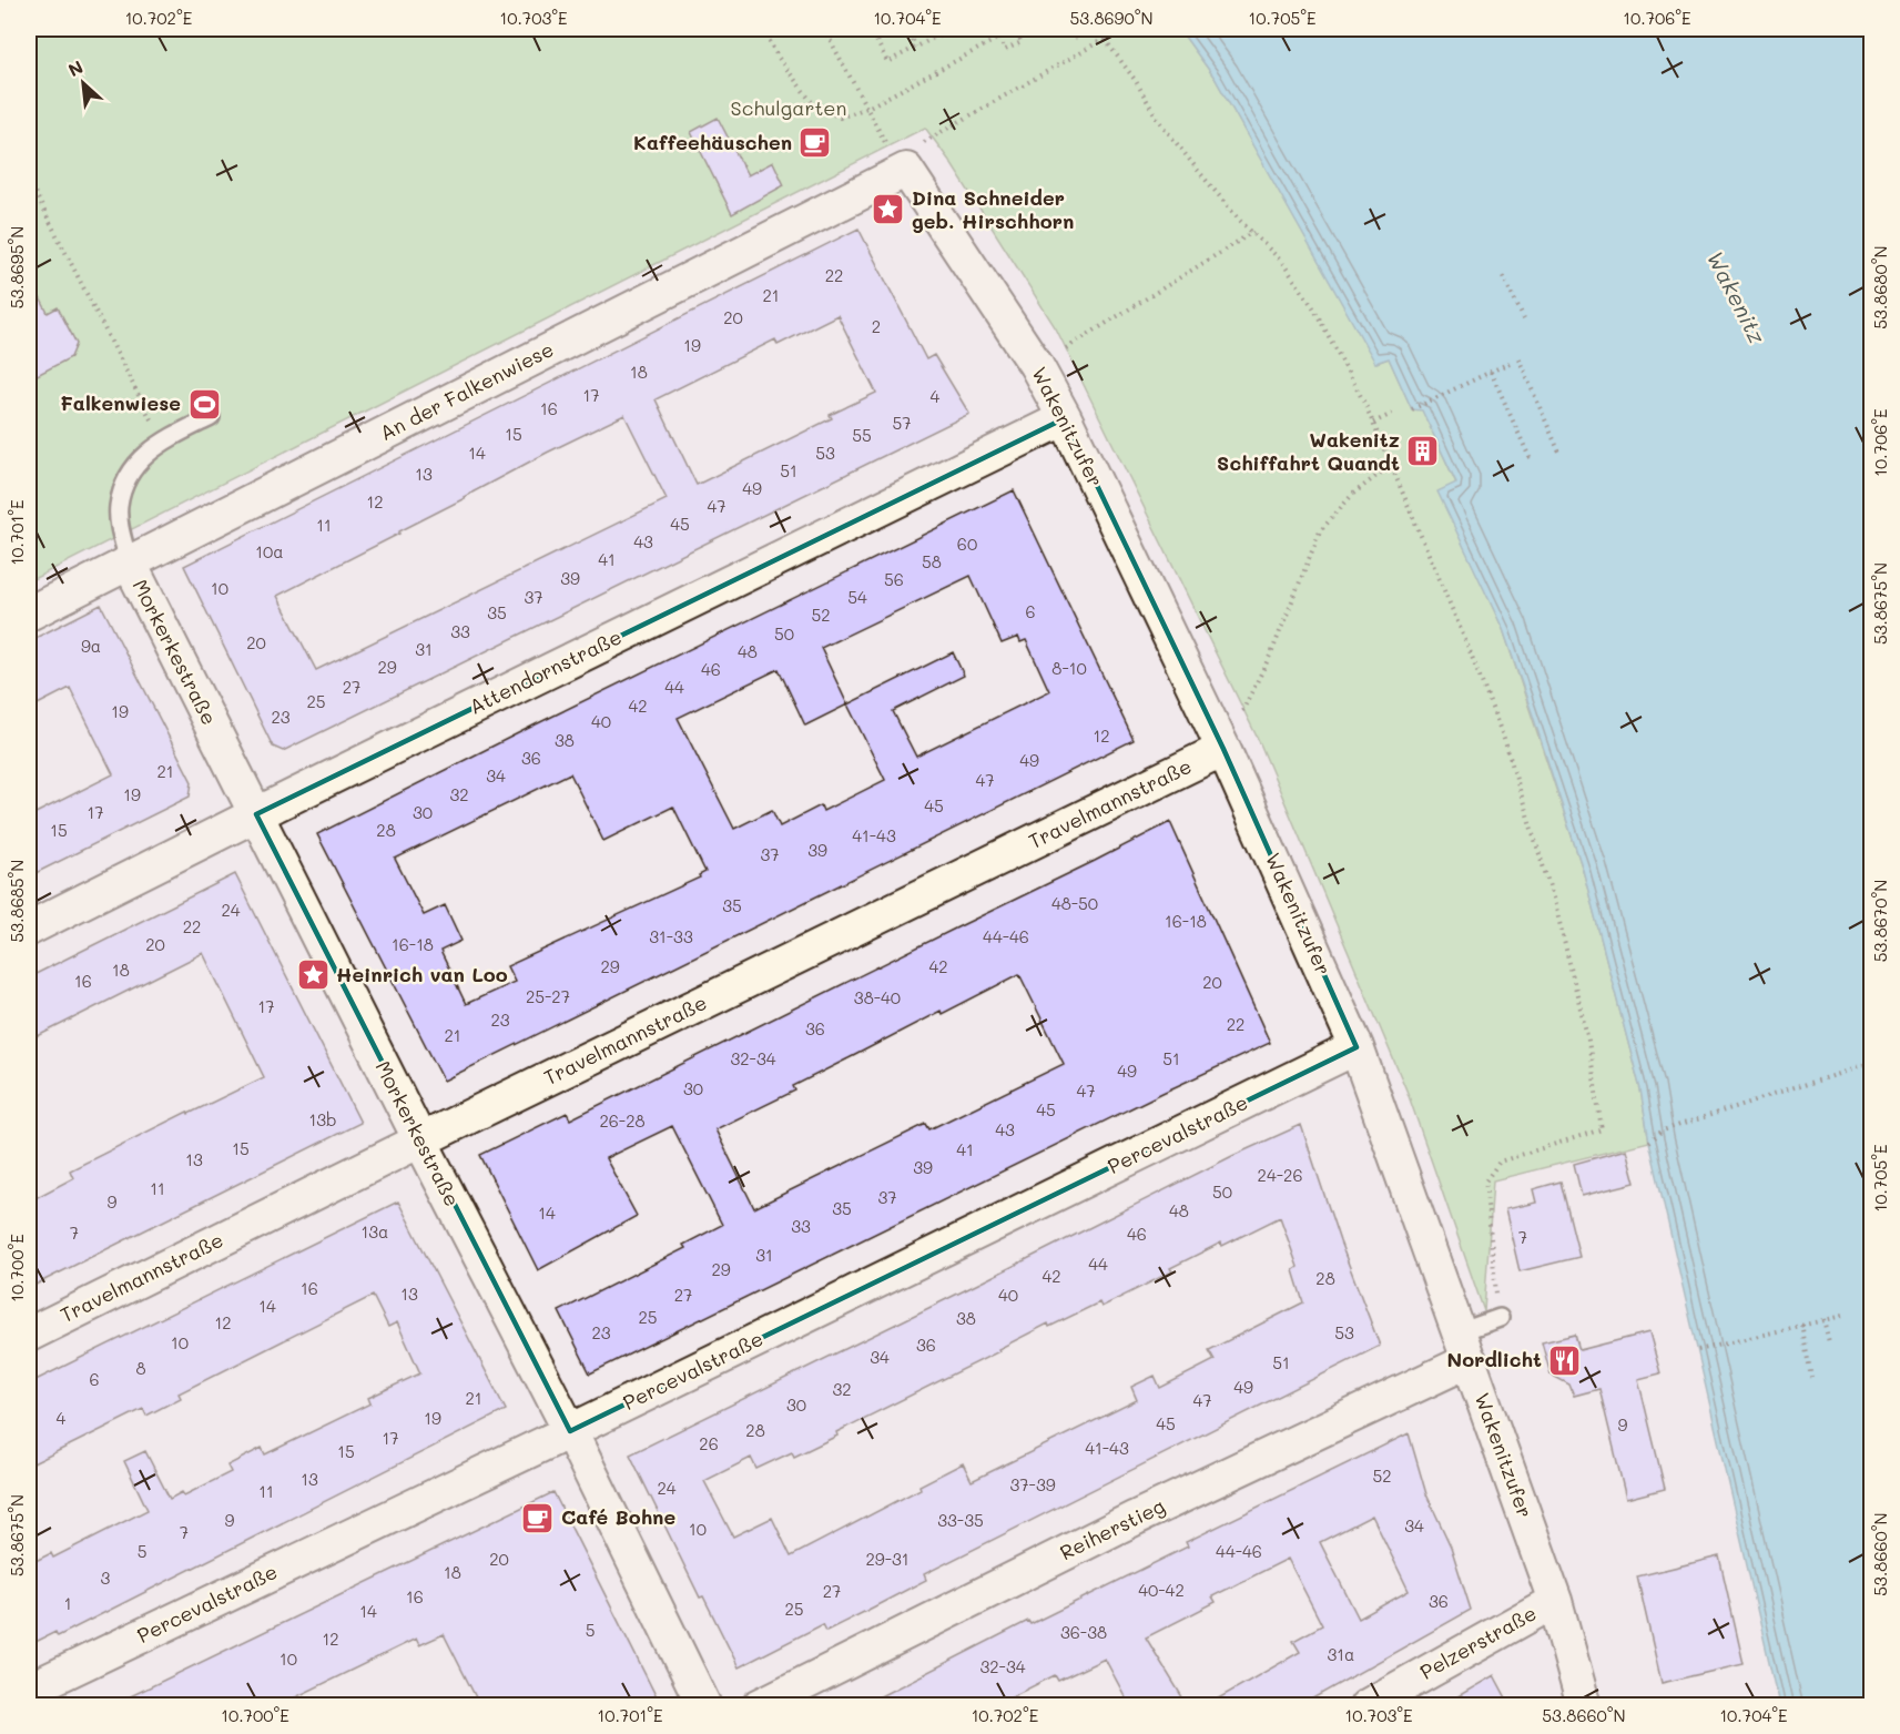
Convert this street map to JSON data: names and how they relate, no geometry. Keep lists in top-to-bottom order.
{
  "streets": {
    "street": [
      "An der Falkenwiese",
      "Wakenitzufer",
      "Morkerkestraße",
      "Attendornstraße",
      "Travelmannstraße",
      "Percevalstraße",
      "Reiherstieg",
      "Pelzerstraße"
    ]
  },
  "crossings": [
    ["An der Falkenwiese", "Wakenitzufer"],
    ["An der Falkenwiese", "Morkerkestraße"],
    ["Wakenitzufer", "Attendornstraße"],
    ["Wakenitzufer", "Travelmannstraße"],
    ["Wakenitzufer", "Percevalstraße"],
    ["Wakenitzufer", "Reiherstieg"],
    ["Wakenitzufer", "Pelzerstraße"],
    ["Morkerkestraße", "Attendornstraße"],
    ["Morkerkestraße", "Travelmannstraße"],
    ["Morkerkestraße", "Percevalstraße"]
  ],
  "water": ["Wakenitz"],
  "parks": ["Schulgarten"],
  "places": {
    "cafe": ["Kaffeehäuschen", "Café Bohne"],
    "place": ["Dina Schneider geb. Hirschhorn", "Heinrich van Loo"],
    "sports": ["Falkenwiese"],
    "building": ["Wakenitz Schiffahrt Quandt"],
    "restaurant": ["Nordlicht"]
  },
  "house_numbers": [
    "22",
    "21",
    "20",
    "2",
    "19",
    "18",
    "17",
    "4",
    "16",
    "57",
    "15",
    "55",
    "14",
    "53",
    "51",
    "13",
    "49",
    "12",
    "47",
    "45",
    "11",
    "43",
    "60",
    "10a",
    "41",
    "58",
    "39",
    "56",
    "10",
    "37",
    "54",
    "6",
    "35",
    "52",
    "33",
    "50",
    "20",
    "9a",
    "31",
    "48",
    "29",
    "8-10",
    "46",
    "27",
    "44",
    "25",
    "42",
    "19",
    "23",
    "40",
    "12",
    "38",
    "36",
    "49",
    "21",
    "34",
    "47",
    "19",
    "32",
    "45",
    "17",
    "30",
    "15",
    "28",
    "41-43",
    "39",
    "37",
    "48-50",
    "35",
    "24",
    "16-18",
    "22",
    "31-33",
    "44-46",
    "20",
    "16-18",
    "29",
    "42",
    "18",
    "16",
    "20",
    "25-27",
    "38-40",
    "17",
    "23",
    "22",
    "36",
    "21",
    "32-34",
    "51",
    "49",
    "30",
    "47",
    "45",
    "13b",
    "26-28",
    "43",
    "15",
    "41",
    "13",
    "39",
    "24-26",
    "11",
    "50",
    "37",
    "9",
    "35",
    "48",
    "14",
    "33",
    "13a",
    "7",
    "46",
    "7",
    "31",
    "44",
    "29",
    "42",
    "28",
    "16",
    "13",
    "27",
    "40",
    "14",
    "25",
    "38",
    "12",
    "23",
    "53",
    "10",
    "36",
    "34",
    "51",
    "8",
    "6",
    "49",
    "32",
    "21",
    "47",
    "30",
    "4",
    "19",
    "45",
    "9",
    "28",
    "17",
    "26",
    "41-43",
    "15",
    "52",
    "13",
    "37-39",
    "24",
    "11",
    "9",
    "33-35",
    "34",
    "10",
    "7",
    "5",
    "44-46",
    "20",
    "29-31",
    "18",
    "3",
    "40-42",
    "27",
    "16",
    "36",
    "1",
    "25",
    "14",
    "5",
    "36-38",
    "12",
    "31a",
    "10",
    "32-34"
  ],
  "north": "top left",
  "coordinates": [
    "10.702°E",
    "10.703°E",
    "10.704°E",
    "53.8690°N",
    "10.705°E",
    "10.706°E",
    "53.8695°N",
    "53.8680°N",
    "10.701°E",
    "53.8675°N",
    "53.8685°N",
    "53.8670°N",
    "10.700°E",
    "53.8660°N"
  ]
}
